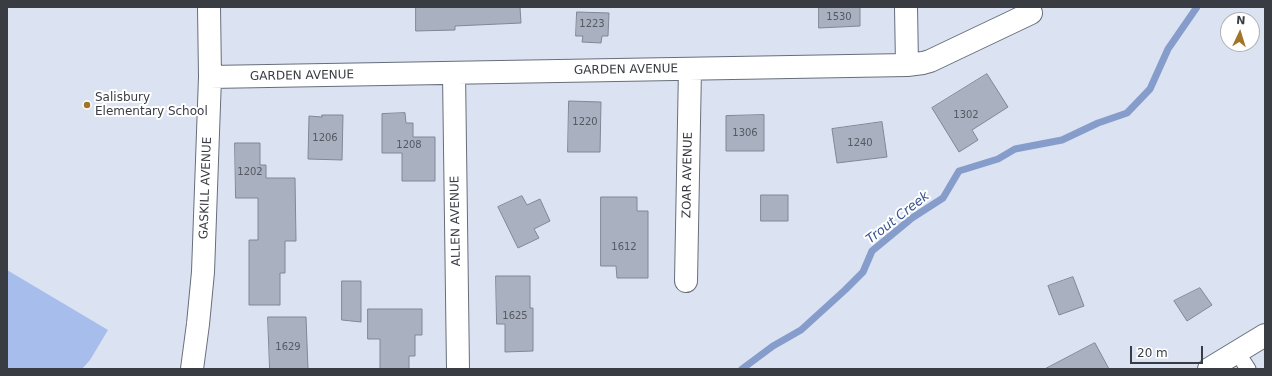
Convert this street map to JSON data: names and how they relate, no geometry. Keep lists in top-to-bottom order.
{
  "streets": {
    "street": [
      "GARDEN AVENUE",
      "ZOAR AVENUE",
      "GASKILL AVENUE",
      "ALLEN AVENUE"
    ]
  },
  "crossings": [
    ["GARDEN AVENUE", "ZOAR AVENUE"],
    ["GARDEN AVENUE", "GASKILL AVENUE"],
    ["GARDEN AVENUE", "ALLEN AVENUE"]
  ],
  "water": ["Trout Creek"],
  "places": ["Salisbury Elementary School"],
  "house_numbers": [
    "1530",
    "1223",
    "1302",
    "1220",
    "1306",
    "1206",
    "1240",
    "1208",
    "1202",
    "1612",
    "1625",
    "1629"
  ],
  "scale_bar": "20 m",
  "north": "top"
}
